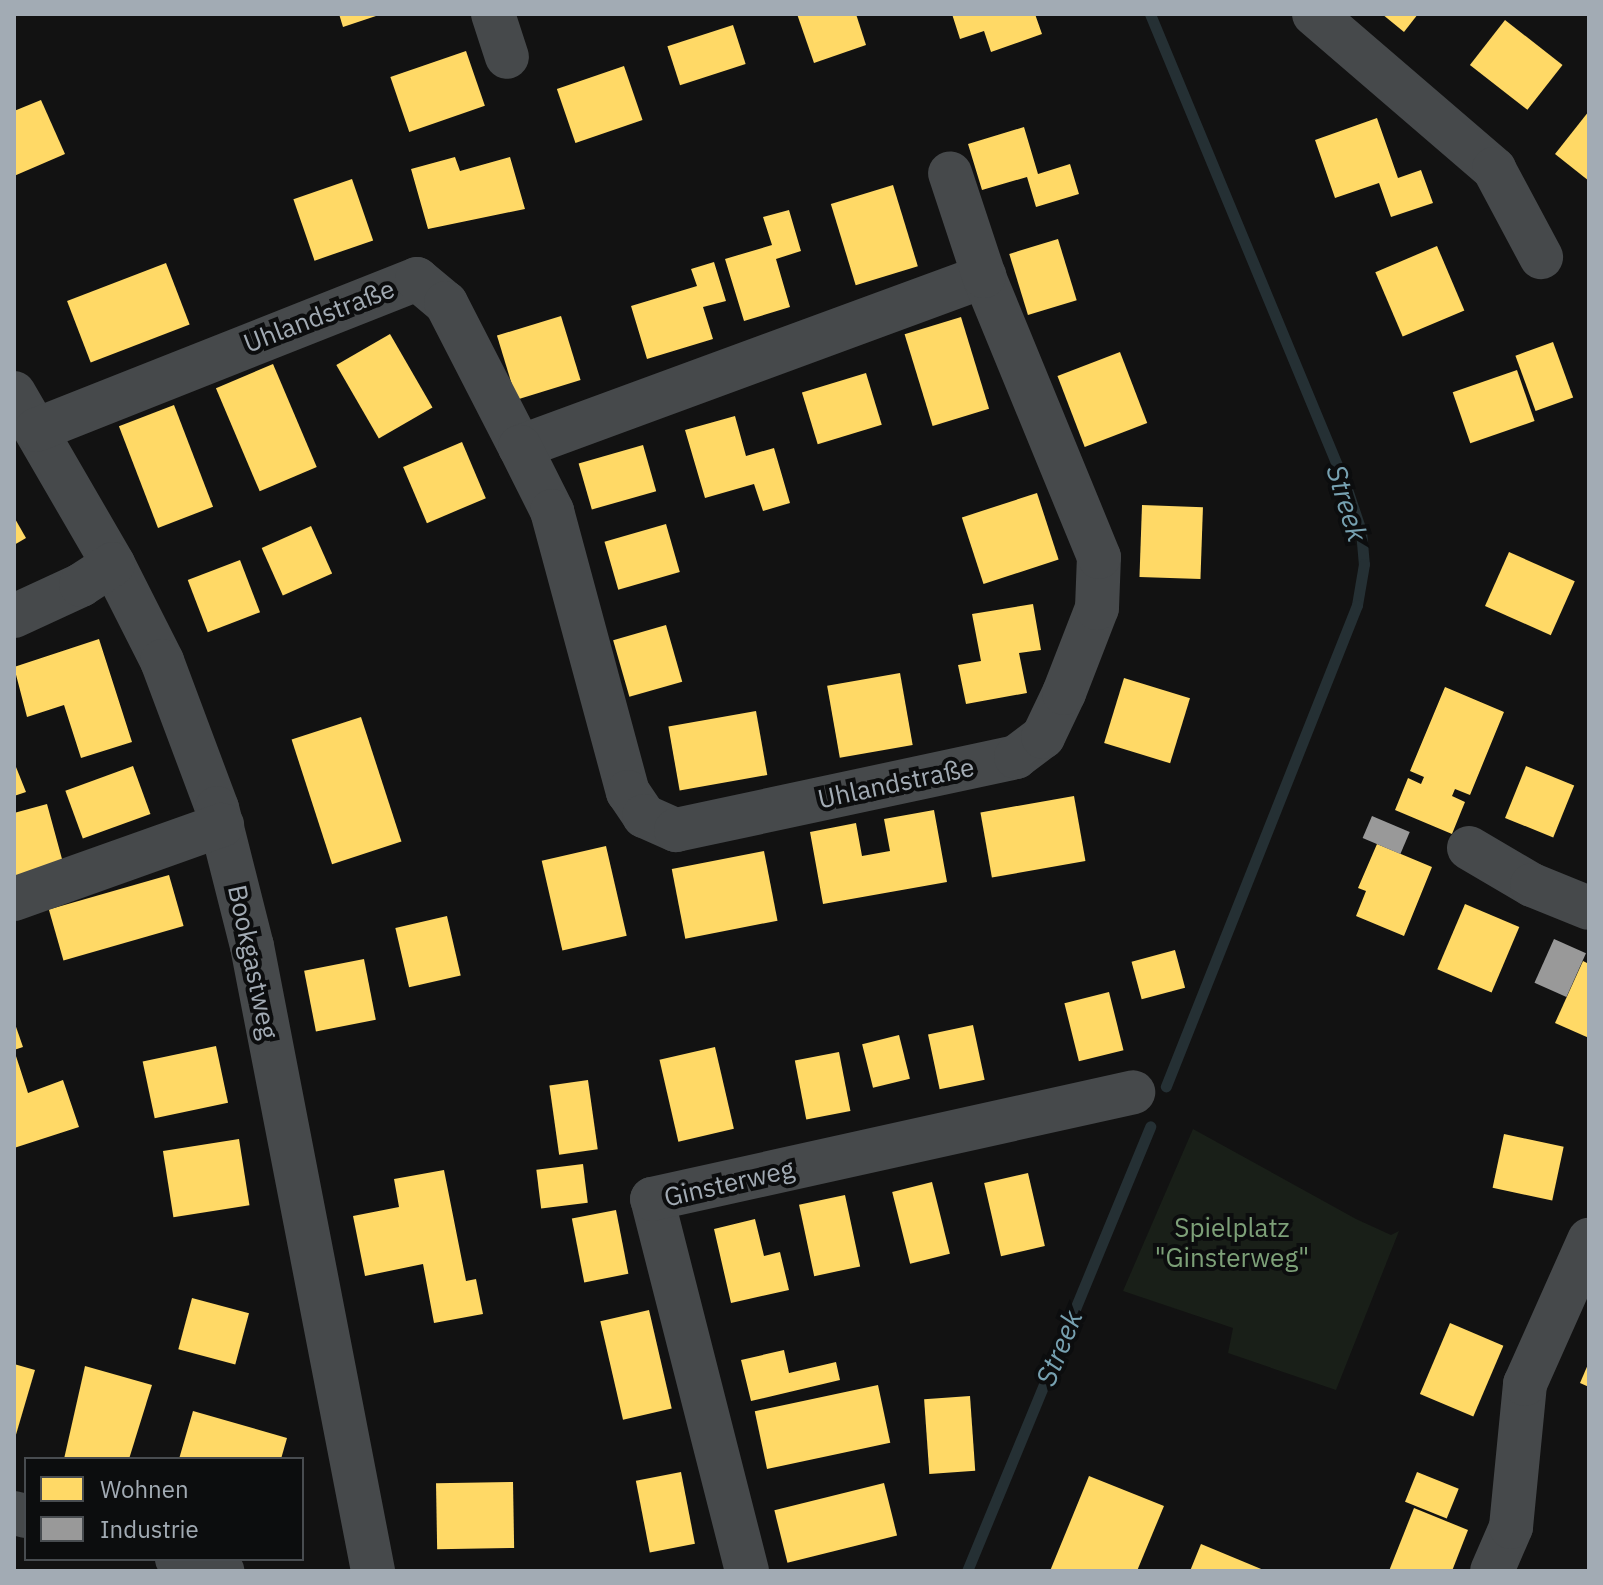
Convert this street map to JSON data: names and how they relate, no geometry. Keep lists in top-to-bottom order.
{
  "streets": {
    "street": ["Uhlandstraße", "Bookgastweg", "Ginsterweg"]
  },
  "crossings": [
    ["Uhlandstraße", "Bookgastweg"]
  ],
  "water": ["Streek"],
  "parks": ["Spielplatz \"Ginsterweg\""],
  "legend": ["Wohnen", "Industrie"]
}
